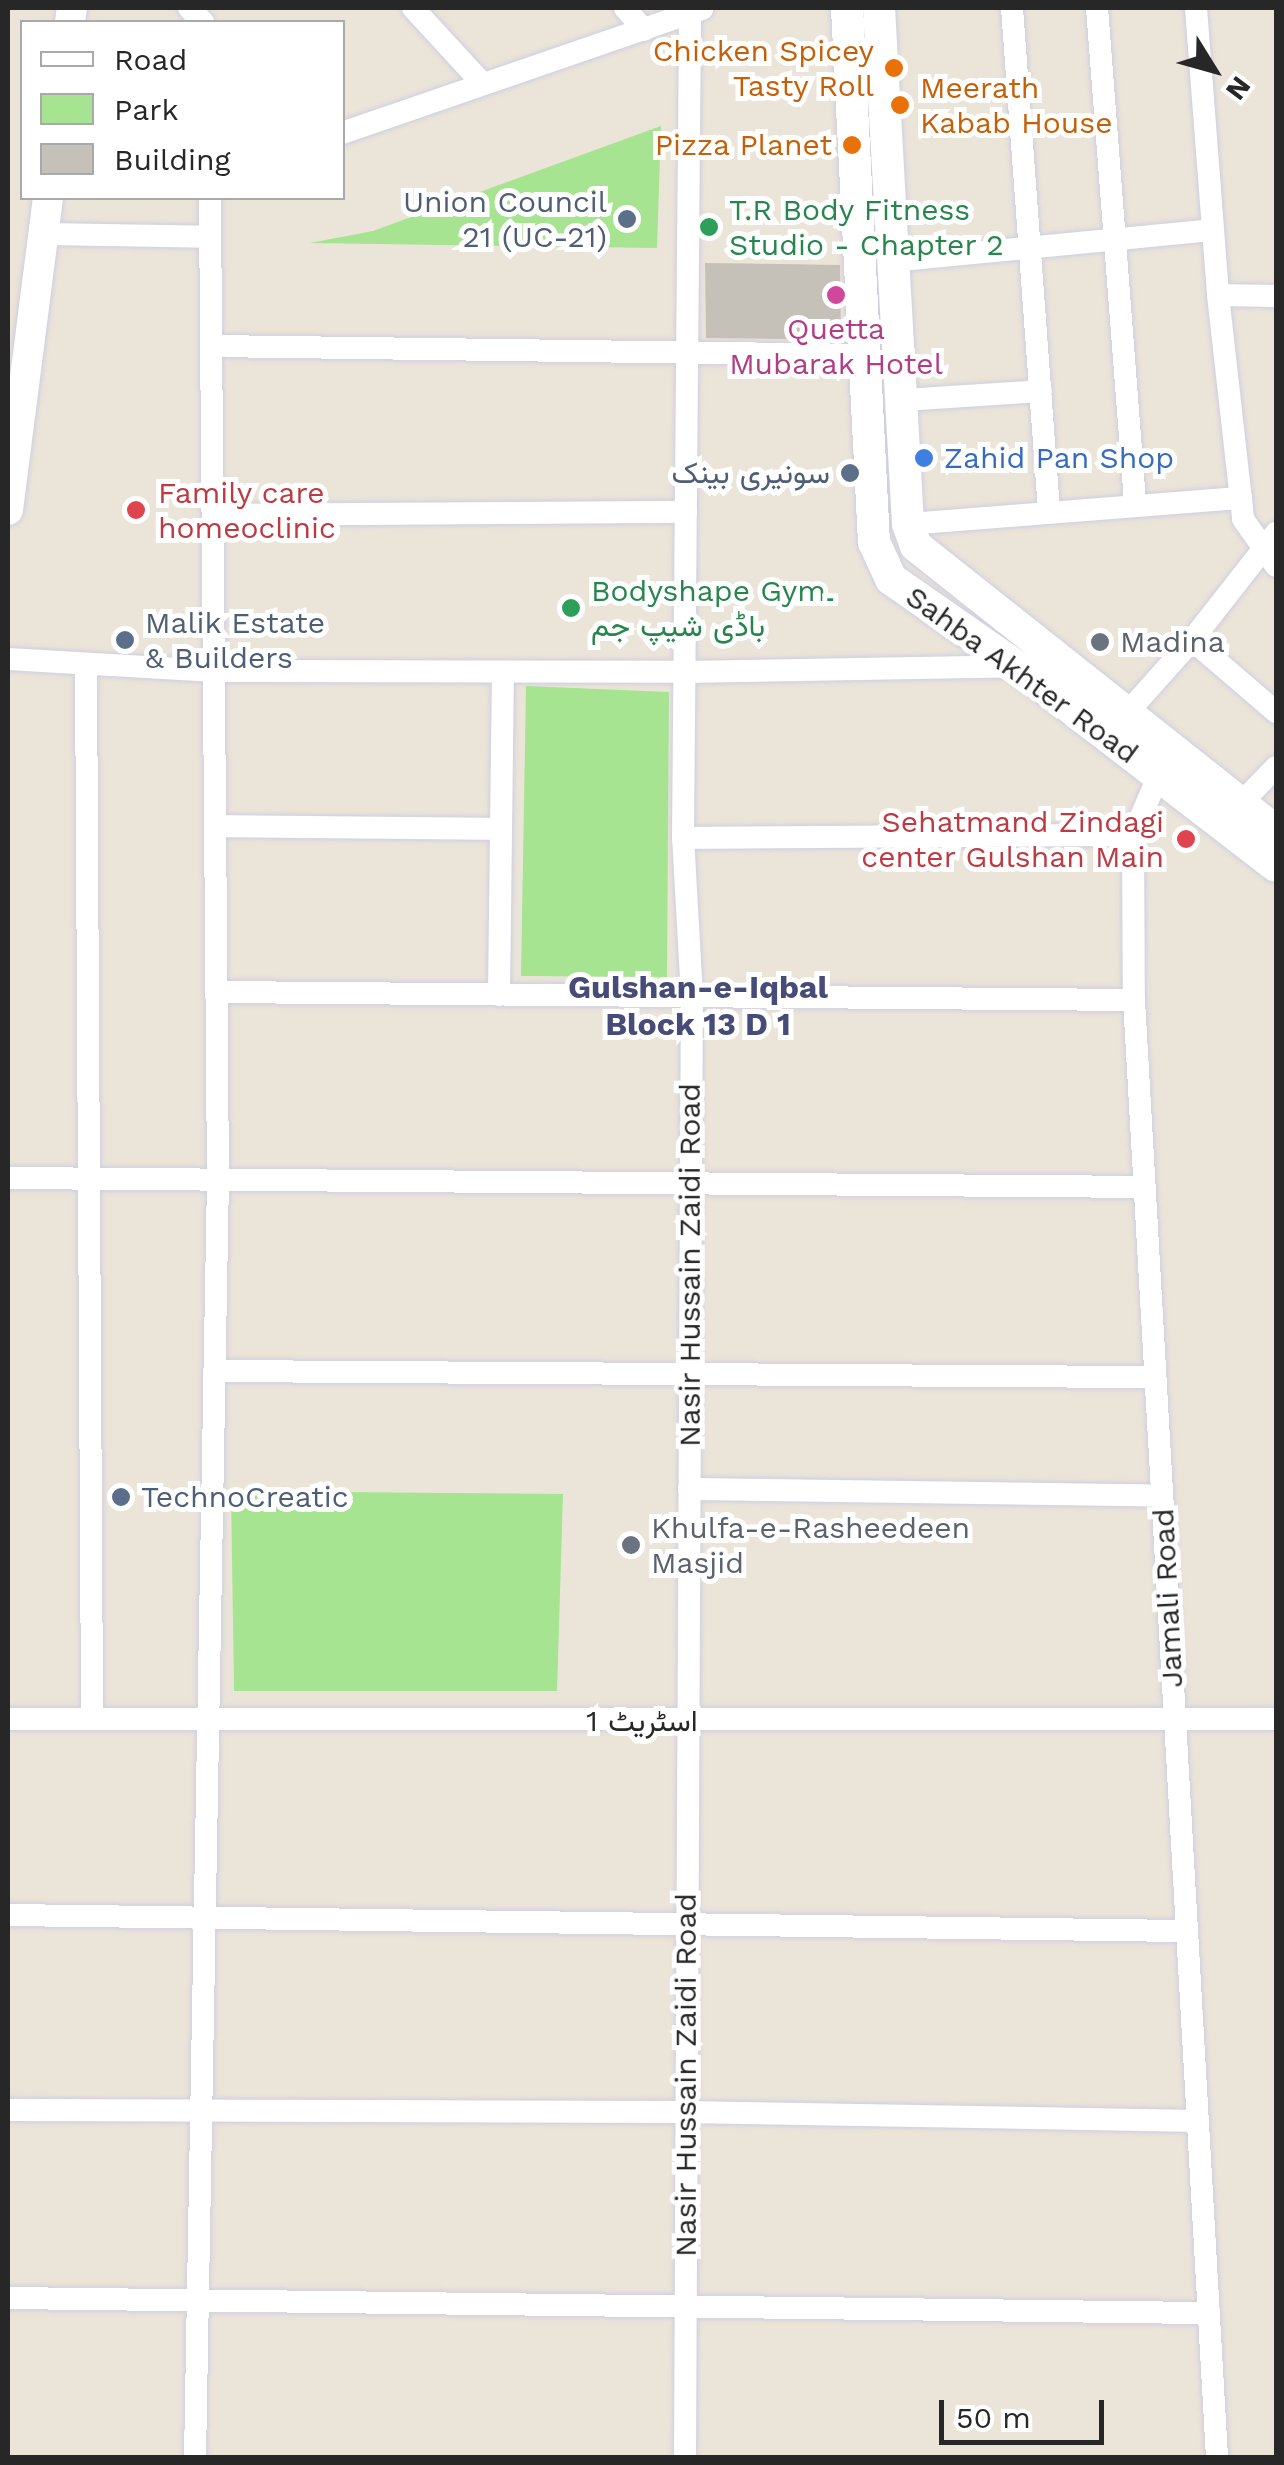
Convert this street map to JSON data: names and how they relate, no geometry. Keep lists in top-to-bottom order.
{
  "streets": {
    "main road": ["Sahba Akhter Road"],
    "street": ["Nasir Hussain Zaidi Road", "Jamali Road", "اسٹریٹ 1"]
  },
  "crossings": [
    ["Sahba Akhter Road", "Jamali Road"],
    ["Nasir Hussain Zaidi Road", "اسٹریٹ 1"],
    ["Jamali Road", "اسٹریٹ 1"]
  ],
  "districts": ["Gulshan-e-Iqbal Block 13 D 1"],
  "places": [
    "Chicken Spicey Tasty Roll",
    "Meerath Kabab House",
    "Pizza Planet",
    "Union Council 21 (UC-21)",
    "T.R Body Fitness Studio - Chapter 2",
    "Quetta Mubarak Hotel",
    "Zahid Pan Shop",
    "سونیری بینک",
    "Family care homeoclinic",
    "Bodyshape Gym۔ باڈی شیپ جم",
    "Malik Estate & Builders",
    "Madina",
    "Sehatmand Zindagi center Gulshan Main",
    "TechnoCreatic",
    "Khulfa-e-Rasheedeen Masjid"
  ],
  "legend": ["Road", "Park", "Building"],
  "scale_bar": "50 m",
  "north": "bottom right"
}
